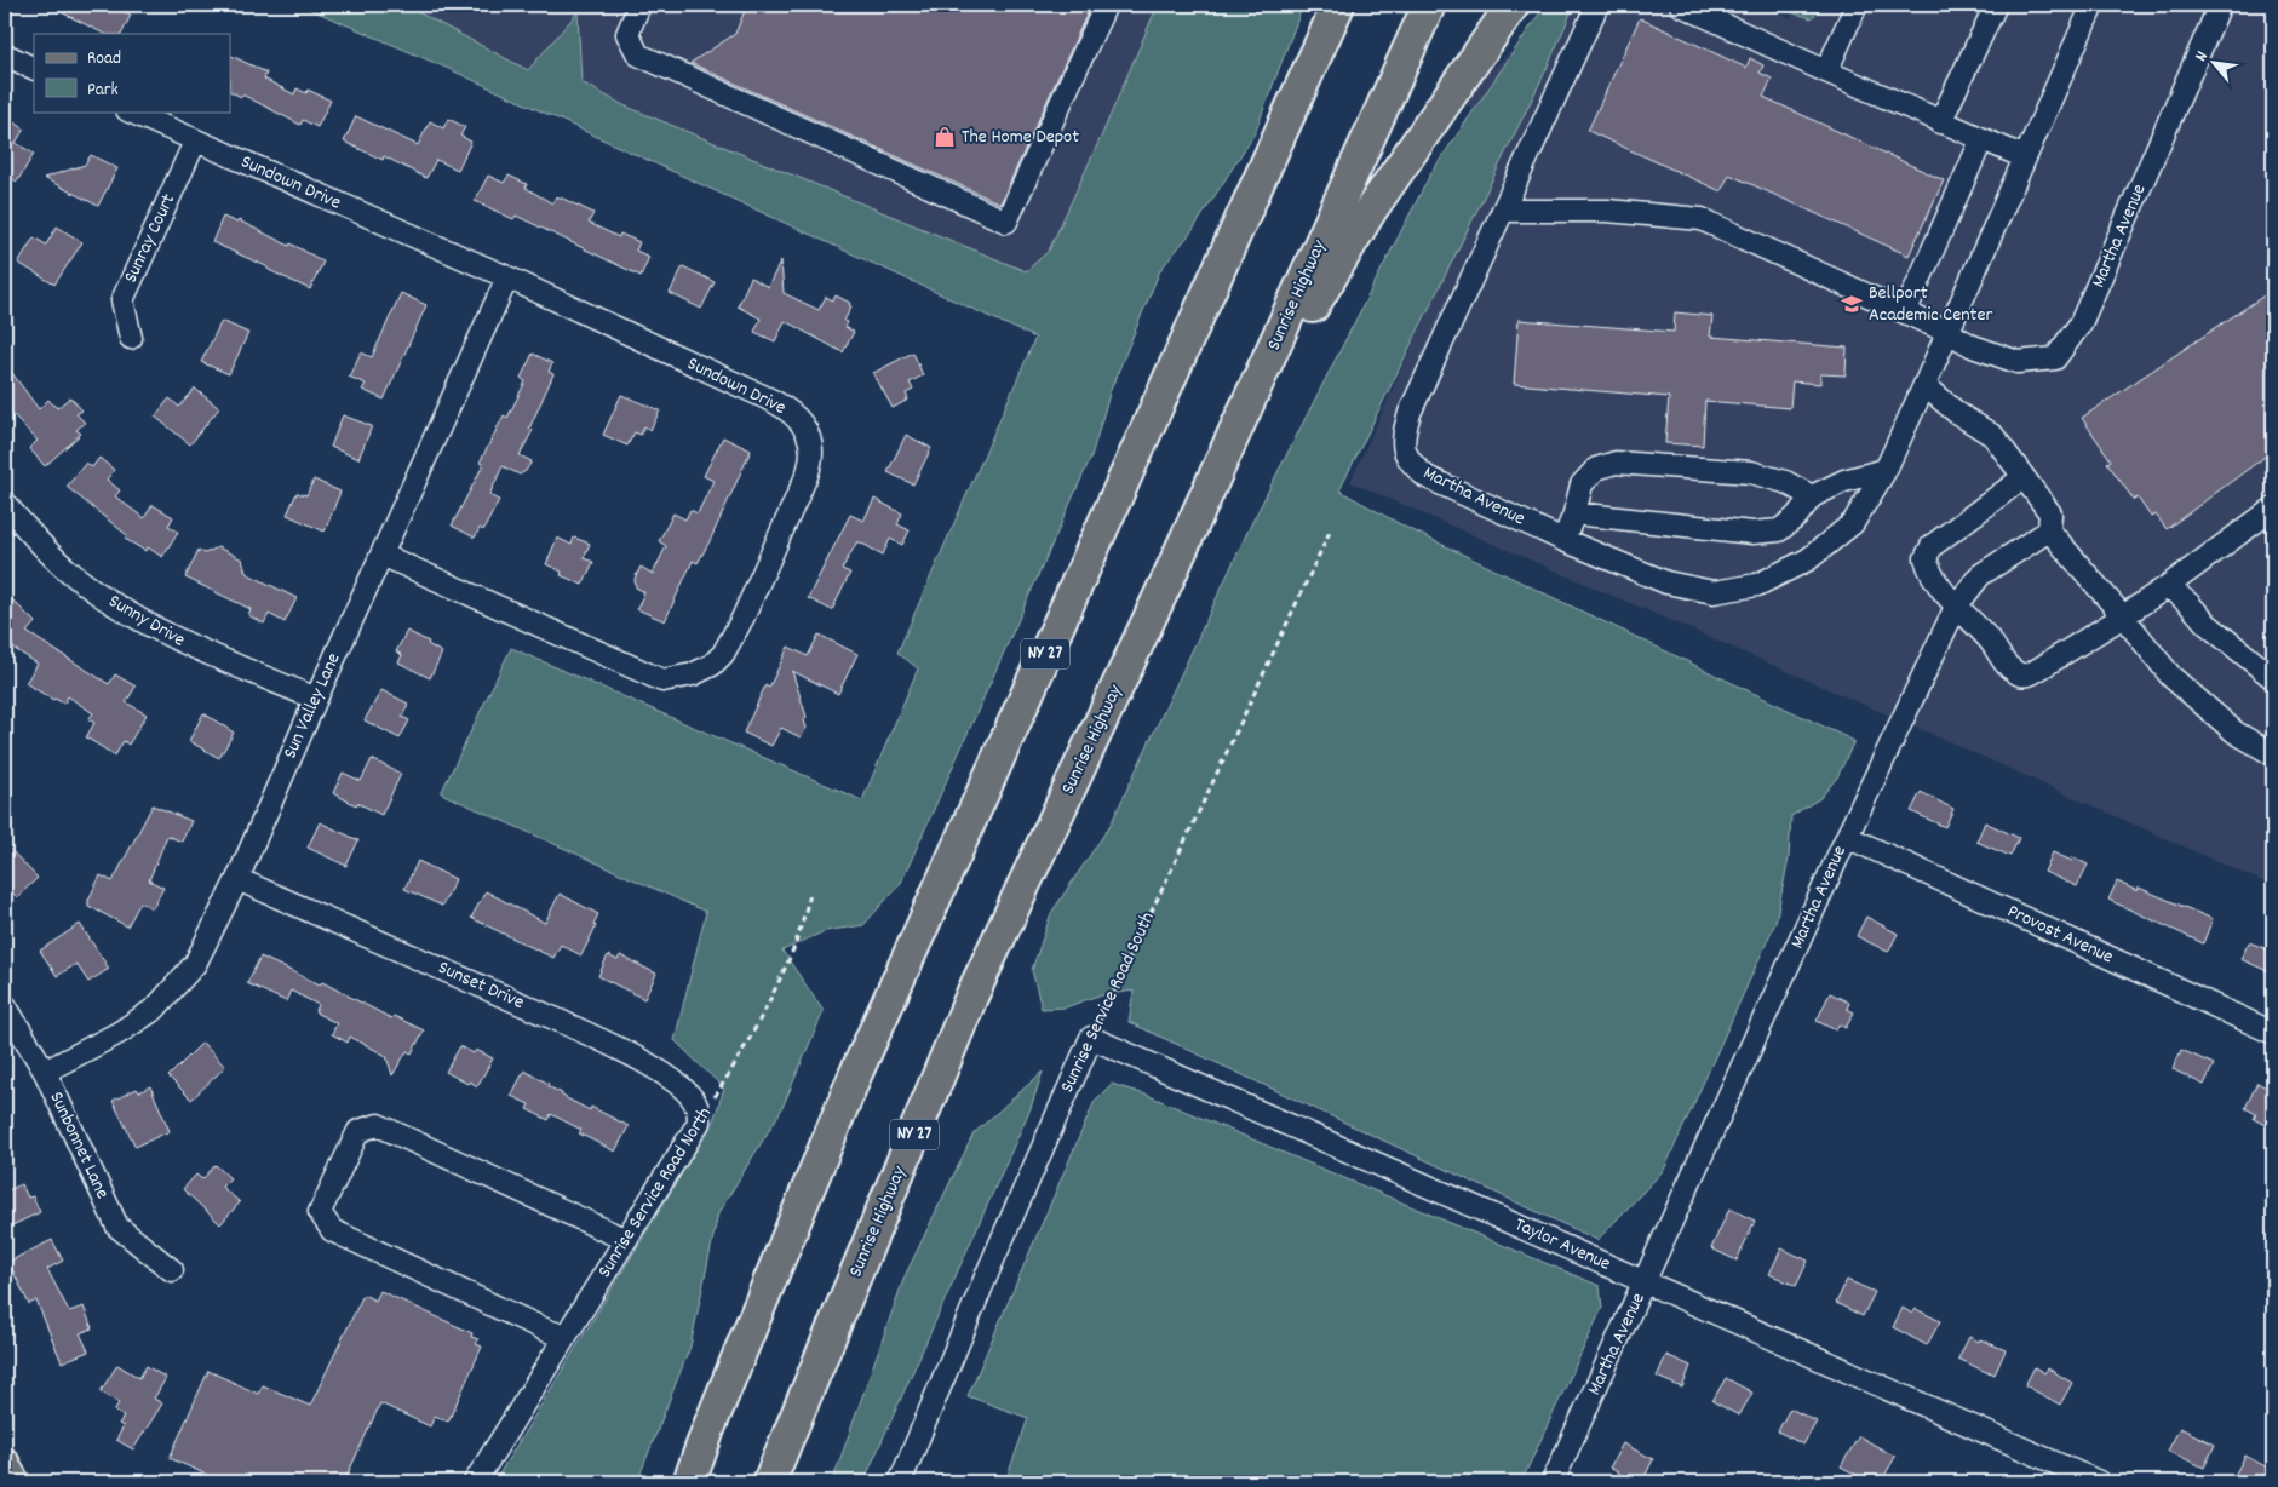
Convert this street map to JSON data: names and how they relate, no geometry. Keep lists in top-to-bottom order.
{
  "streets": {
    "highway": ["Sunrise Highway", "NY 27"],
    "street": [
      "Sundown Drive",
      "Martha Avenue",
      "Sunray Court",
      "Sunny Drive",
      "Sun Valley Lane",
      "Provost Avenue",
      "Sunset Drive",
      "Sunrise Service Road South",
      "Sunbonnet Lane",
      "Sunrise Service Road North",
      "Taylor Avenue"
    ]
  },
  "crossings": [
    ["Sundown Drive", "Sunray Court"],
    ["Sundown Drive", "Sun Valley Lane"],
    ["Martha Avenue", "Provost Avenue"],
    ["Martha Avenue", "Taylor Avenue"],
    ["Sunny Drive", "Sun Valley Lane"],
    ["Sun Valley Lane", "Sunset Drive"],
    ["Sun Valley Lane", "Sunbonnet Lane"],
    ["Sunset Drive", "Sunrise Service Road North"],
    ["Sunrise Service Road South", "Taylor Avenue"]
  ],
  "places": {
    "shop": ["The Home Depot"],
    "school or university": ["Bellport Academic Center"]
  },
  "legend": ["Road", "Park"],
  "north": "top left"
}
